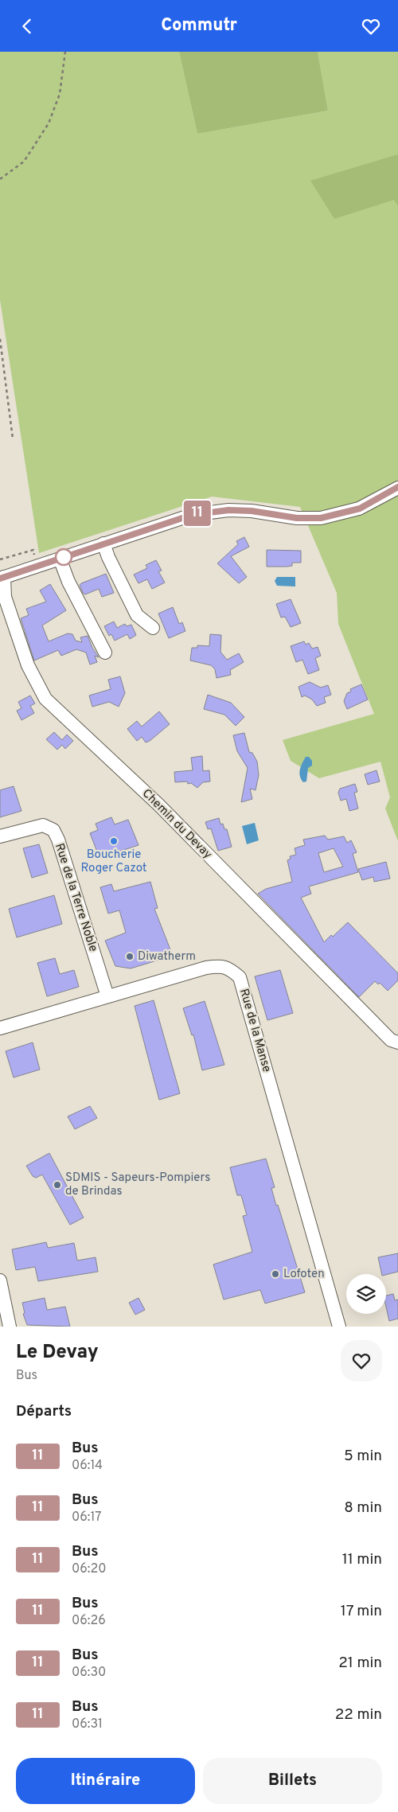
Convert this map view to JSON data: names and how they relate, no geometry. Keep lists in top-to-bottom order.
{
  "streets": {
    "street": ["Chemin du Devay", "Rue de la Terre Noble", "Rue de la Manse"]
  },
  "crossings": [
    ["Rue de la Terre Noble", "Rue de la Manse"]
  ],
  "places": [
    "Boucherie Roger Cazot",
    "Diwatherm",
    "SDMIS - Sapeurs-Pompiers de Brindas",
    "Lofoten"
  ],
  "lines": ["bus line 11"],
  "page": {
    "header": "Commutr",
    "on_map": "11",
    "heading": [
      ["Le Devay", "Bus"],
      "Départs"
    ],
    "list": [
      {
        "mark": "11",
        "name": "Bus",
        "note": "06:14",
        "value": "5 min"
      },
      {
        "mark": "11",
        "name": "Bus",
        "note": "06:17",
        "value": "8 min"
      },
      {
        "mark": "11",
        "name": "Bus",
        "note": "06:20",
        "value": "11 min"
      },
      {
        "mark": "11",
        "name": "Bus",
        "note": "06:26",
        "value": "17 min"
      },
      {
        "mark": "11",
        "name": "Bus",
        "note": "06:30",
        "value": "21 min"
      },
      {
        "mark": "11",
        "name": "Bus",
        "note": "06:31",
        "value": "22 min"
      }
    ],
    "buttons": ["Itinéraire", "Billets"]
  }
}
